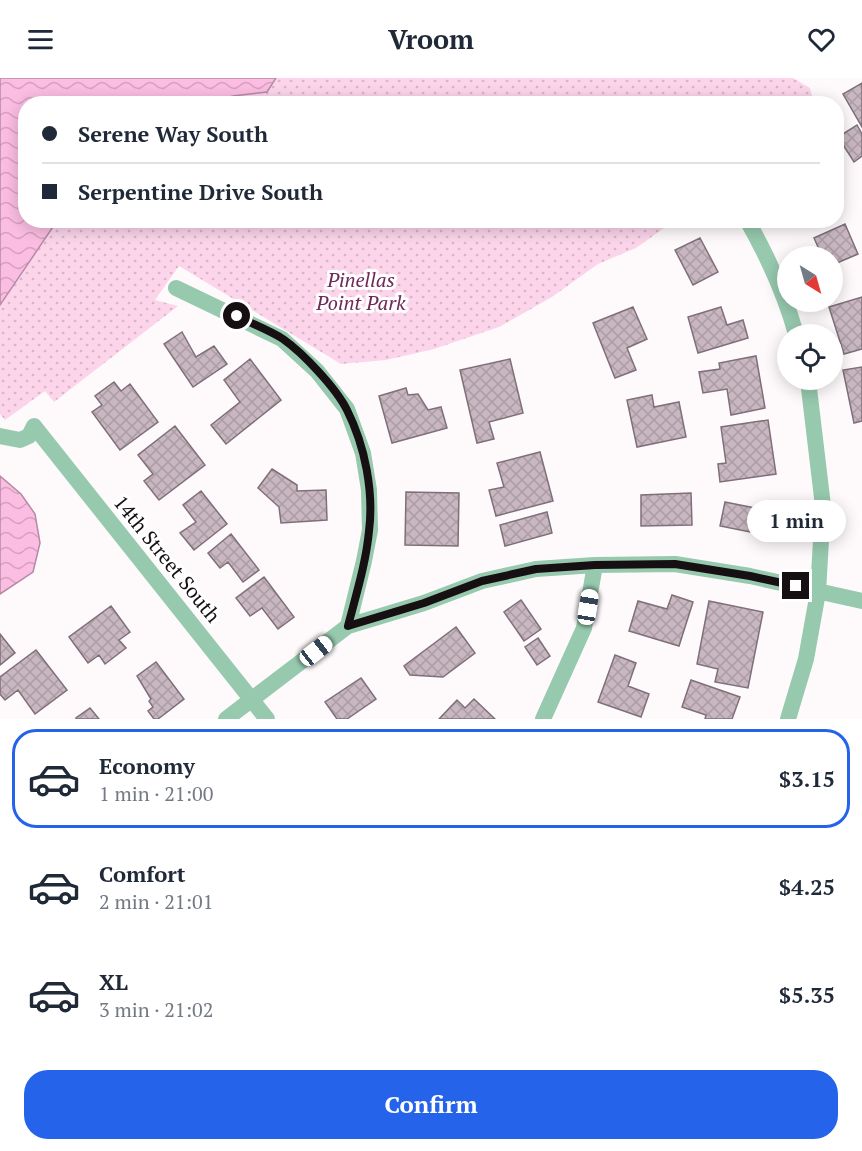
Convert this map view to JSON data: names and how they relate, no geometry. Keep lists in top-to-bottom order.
{
  "streets": {
    "street": ["14th Street South"]
  },
  "parks": ["Pinellas Point Park"],
  "north": "bottom right",
  "page": {
    "header": "Vroom",
    "banner": ["Serene Way South", "Serpentine Drive South"],
    "bubble": "1 min",
    "list": [
      {
        "name": "Economy",
        "note": "1 min · 21:00",
        "value": "$3.15"
      },
      {
        "name": "Comfort",
        "note": "2 min · 21:01",
        "value": "$4.25"
      },
      {
        "name": "XL",
        "note": "3 min · 21:02",
        "value": "$5.35"
      }
    ],
    "buttons": "Confirm"
  }
}
